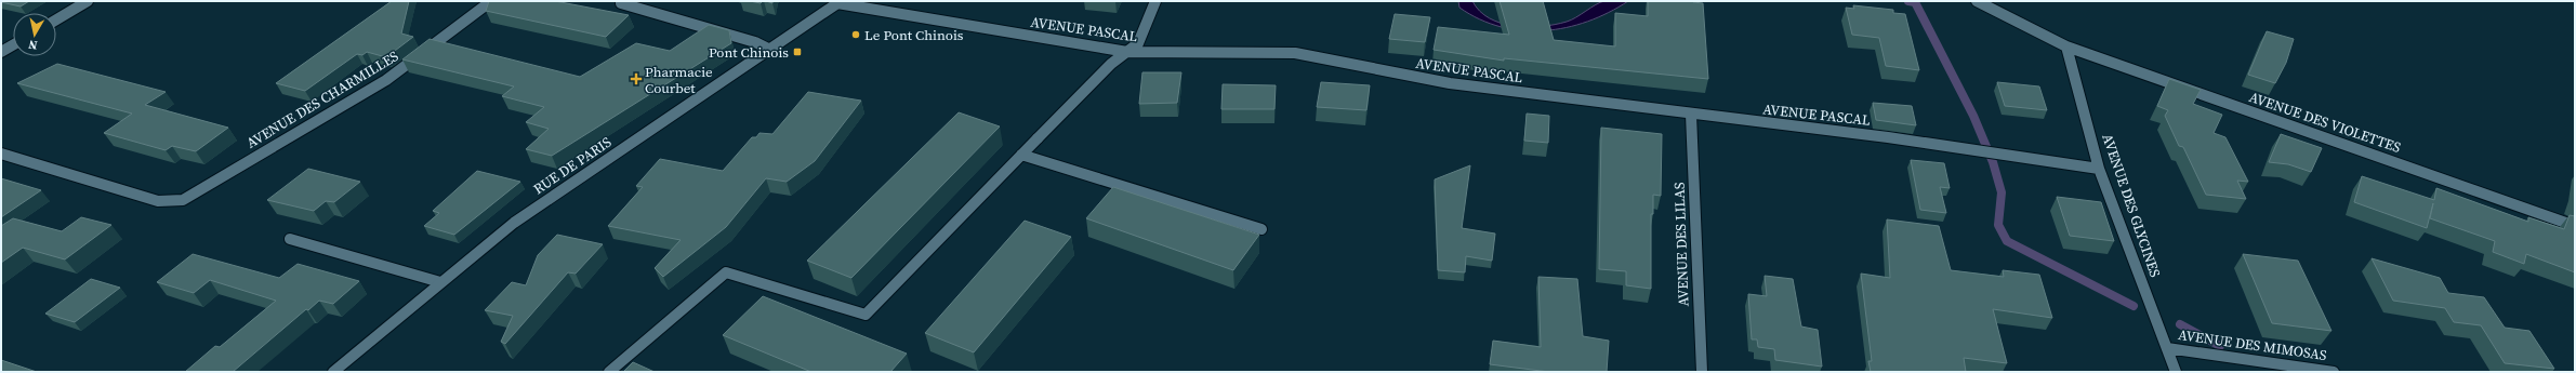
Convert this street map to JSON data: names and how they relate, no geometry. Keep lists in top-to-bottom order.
{
  "streets": {
    "street": [
      "AVENUE PASCAL",
      "AVENUE DES CHARMILLES",
      "AVENUE DES VIOLETTES",
      "RUE DE PARIS",
      "AVENUE DES GLYCINES",
      "AVENUE DES LILAS",
      "AVENUE DES MIMOSAS"
    ]
  },
  "crossings": [
    ["AVENUE PASCAL", "RUE DE PARIS"],
    ["AVENUE PASCAL", "AVENUE DES GLYCINES"],
    ["AVENUE PASCAL", "AVENUE DES LILAS"],
    ["AVENUE DES VIOLETTES", "AVENUE DES GLYCINES"],
    ["AVENUE DES GLYCINES", "AVENUE DES MIMOSAS"]
  ],
  "places": {
    "other": ["Le Pont Chinois"],
    "transit": ["Pont Chinois"],
    "health": ["Pharmacie Courbet"]
  },
  "north": "bottom"
}
